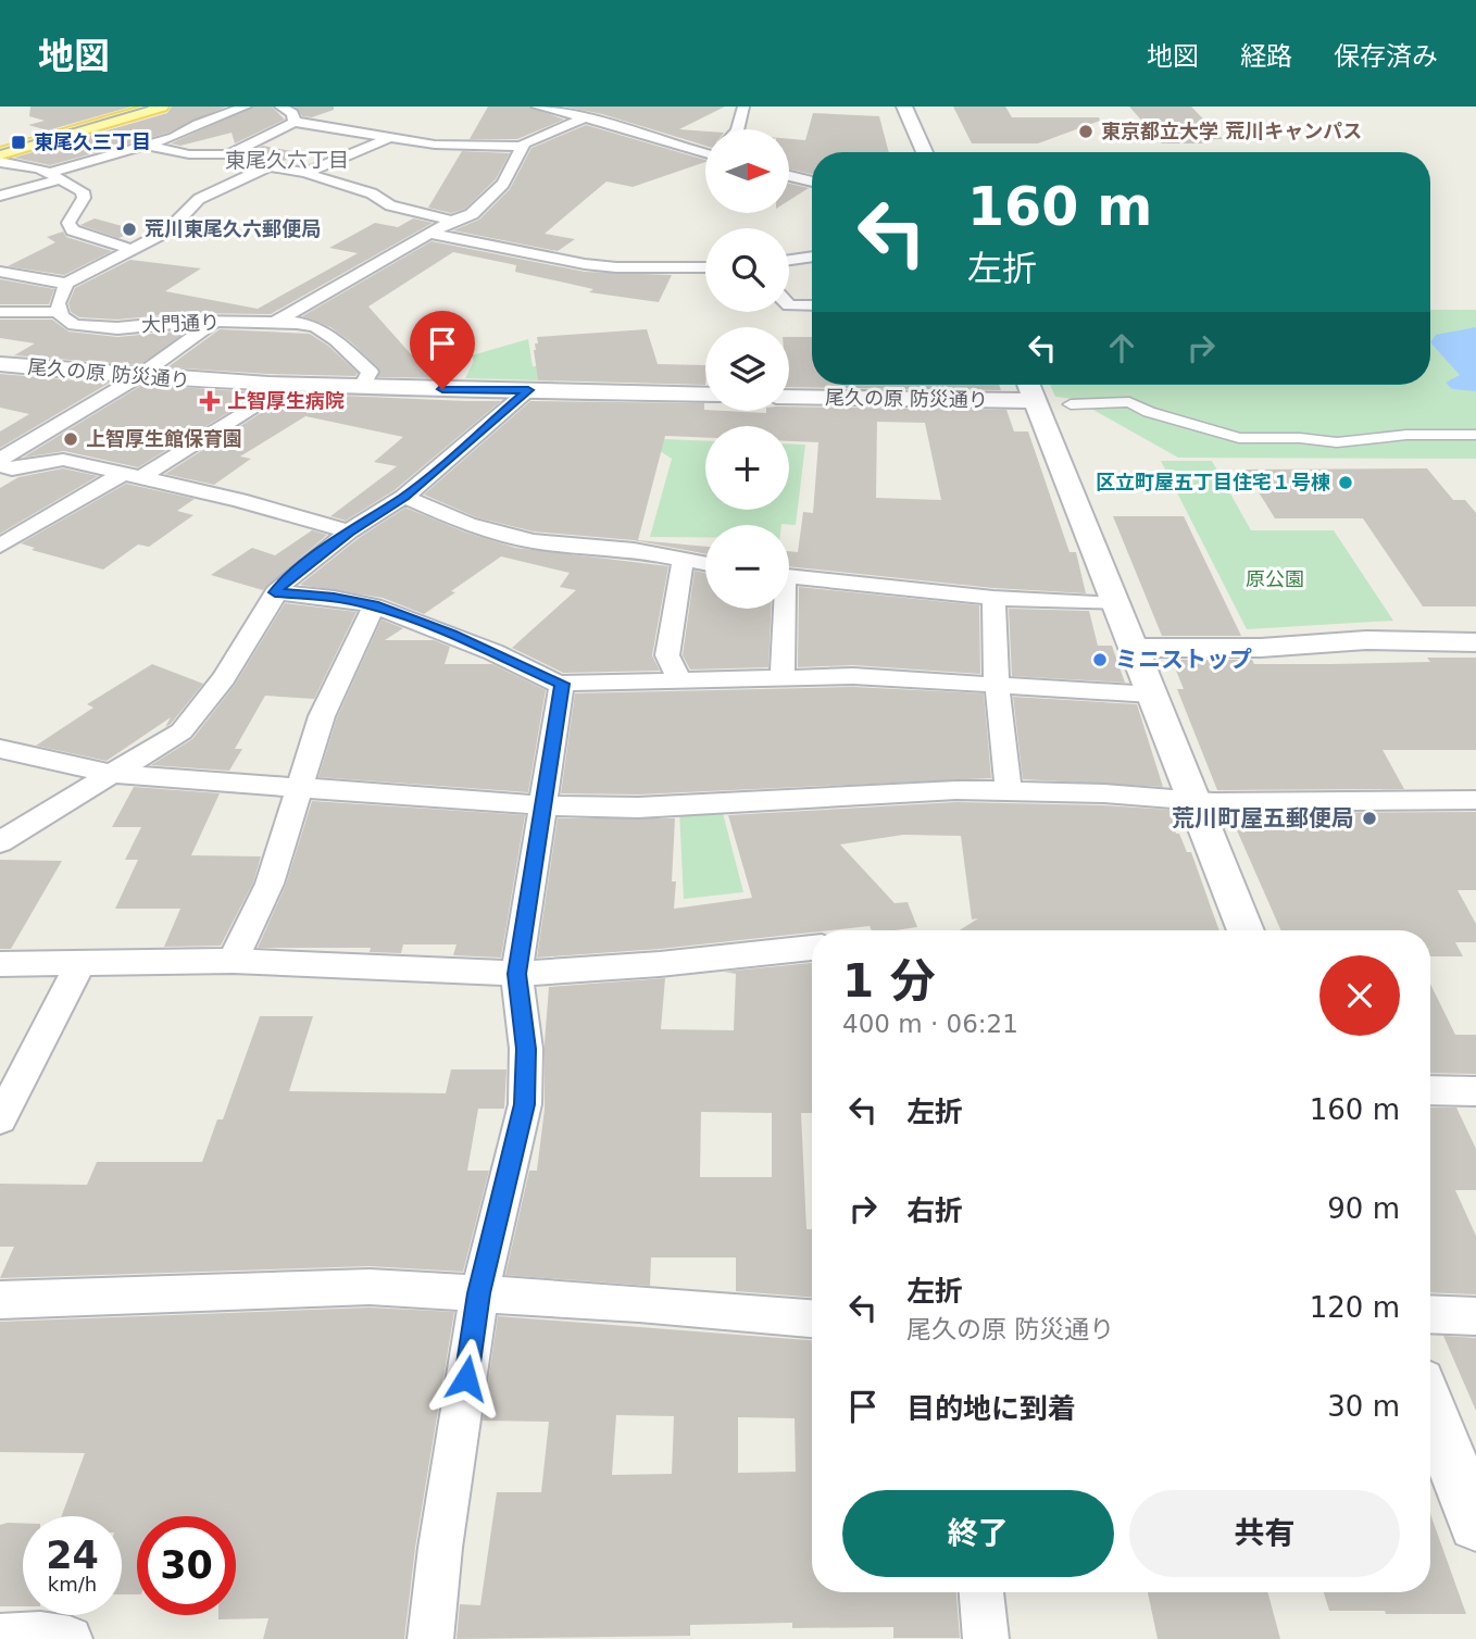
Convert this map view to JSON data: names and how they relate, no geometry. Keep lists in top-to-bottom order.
{
  "streets": {
    "street": ["大門通り", "尾久の原 防災通り"]
  },
  "crossings": [
    ["大門通り", "尾久の原 防災通り"]
  ],
  "districts": ["東尾久六丁目"],
  "parks": ["原公園"],
  "places": {
    "other": [
      "東京都立大学 荒川キャンパス",
      "荒川東尾久六郵便局",
      "上智厚生館保育園",
      "区立町屋五丁目住宅１号棟",
      "ミニストップ",
      "荒川町屋五郵便局"
    ],
    "transit": ["東尾久三丁目"],
    "health": ["上智厚生病院"]
  },
  "north": "right",
  "page": {
    "header": "地図",
    "nav": ["地図", "経路", "保存済み"],
    "map_buttons": ["+", "−"],
    "turn": ["160 m", "左折"],
    "heading": ["1 分", "400 m · 06:21"],
    "list": [
      {
        "name": "左折",
        "value": "160 m"
      },
      {
        "name": "右折",
        "value": "90 m"
      },
      {
        "name": "左折",
        "note": "尾久の原 防災通り",
        "value": "120 m"
      },
      {
        "name": "目的地に到着",
        "value": "30 m"
      }
    ],
    "buttons": ["終了", "共有"],
    "speed": "24 km/h",
    "limit": "30"
  }
}
